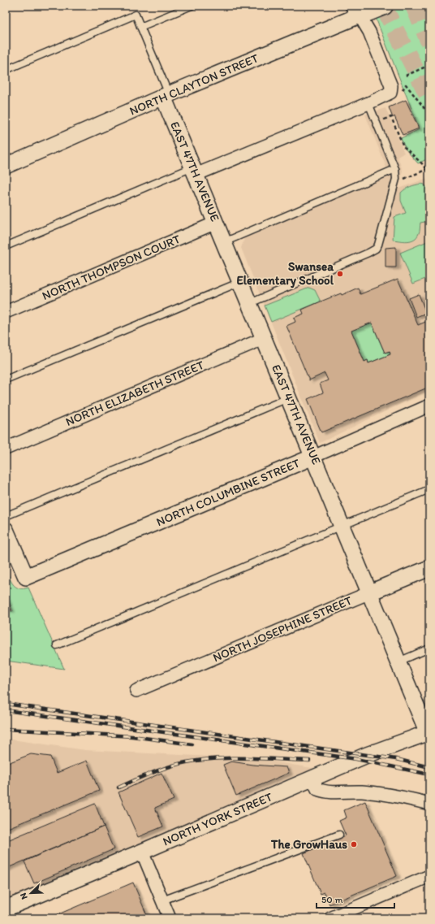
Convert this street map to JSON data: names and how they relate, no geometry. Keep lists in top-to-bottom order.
{
  "streets": {
    "main road": ["NORTH CLAYTON STREET"],
    "street": [
      "EAST 47TH AVENUE",
      "NORTH THOMPSON COURT",
      "NORTH ELIZABETH STREET",
      "NORTH COLUMBINE STREET",
      "NORTH JOSEPHINE STREET",
      "NORTH YORK STREET"
    ]
  },
  "crossings": [
    ["NORTH CLAYTON STREET", "EAST 47TH AVENUE"],
    ["EAST 47TH AVENUE", "NORTH THOMPSON COURT"],
    ["EAST 47TH AVENUE", "NORTH ELIZABETH STREET"],
    ["EAST 47TH AVENUE", "NORTH COLUMBINE STREET"],
    ["EAST 47TH AVENUE", "NORTH JOSEPHINE STREET"],
    ["EAST 47TH AVENUE", "NORTH YORK STREET"]
  ],
  "places": ["Swansea Elementary School", "The GrowHaus"],
  "scale_bar": "50 m",
  "north": "bottom left"
}
